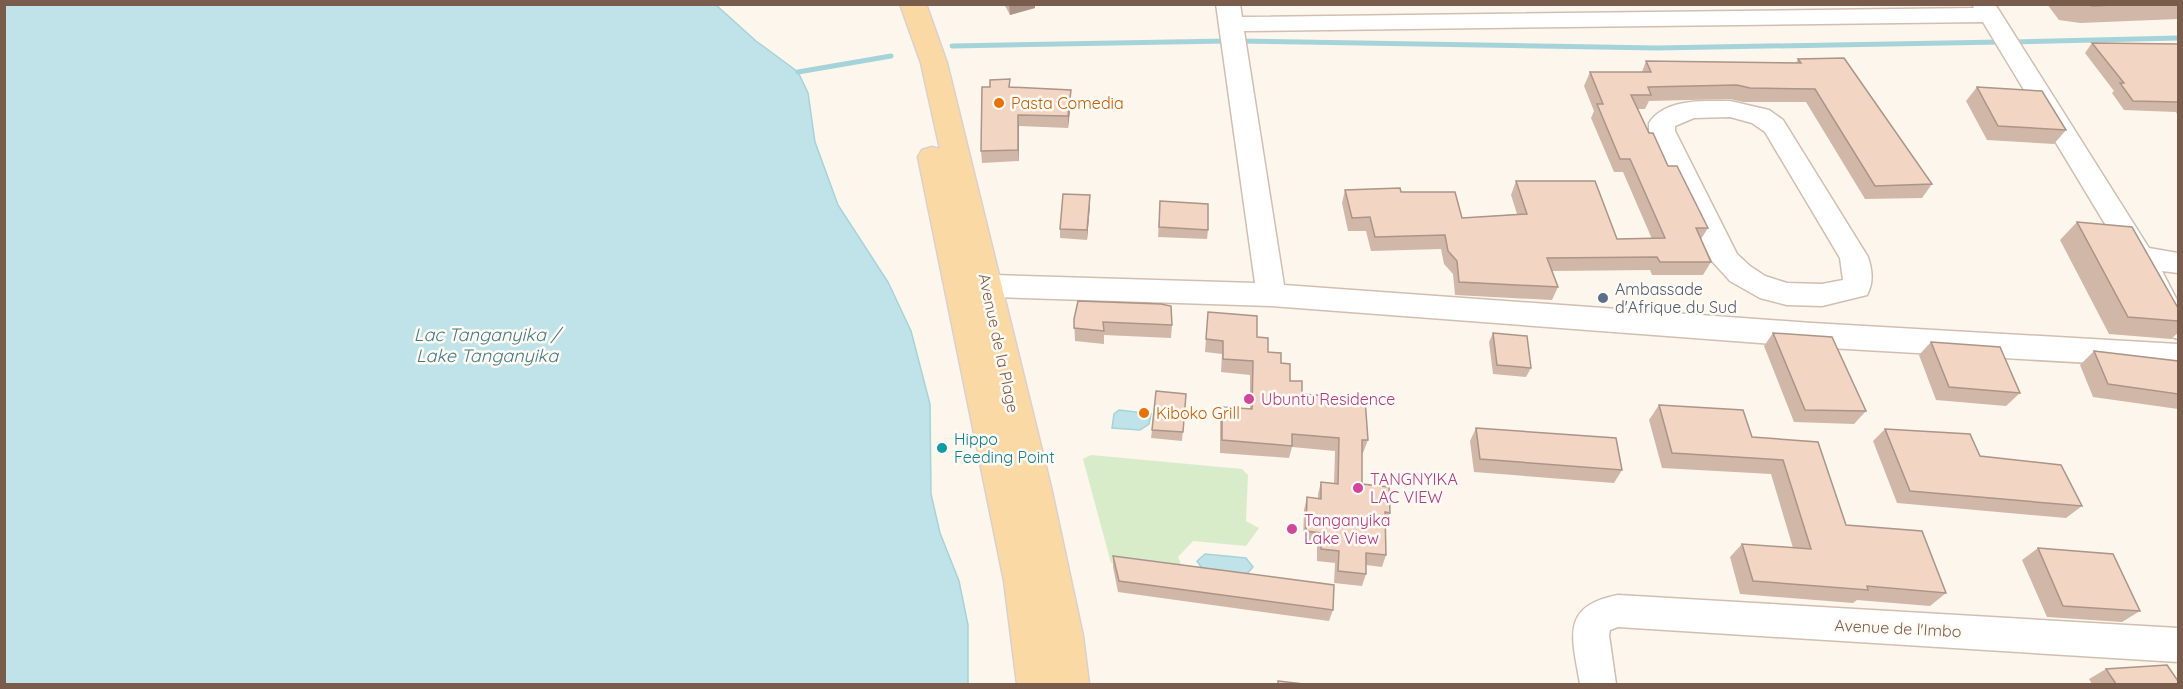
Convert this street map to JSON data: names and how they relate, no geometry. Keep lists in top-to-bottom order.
{
  "streets": {
    "main road": ["Avenue de la Plage"],
    "street": ["Avenue de l'Imbo"]
  },
  "water": ["Lac Tanganyika / Lake Tanganyika"],
  "places": [
    "Pasta Comedia",
    "Ambassade d'Afrique du Sud",
    "Ubuntu Residence",
    "Kiboko Grill",
    "Hippo Feeding Point",
    "TANGNYIKA LAC VIEW",
    "Tanganyika Lake View"
  ]
}
